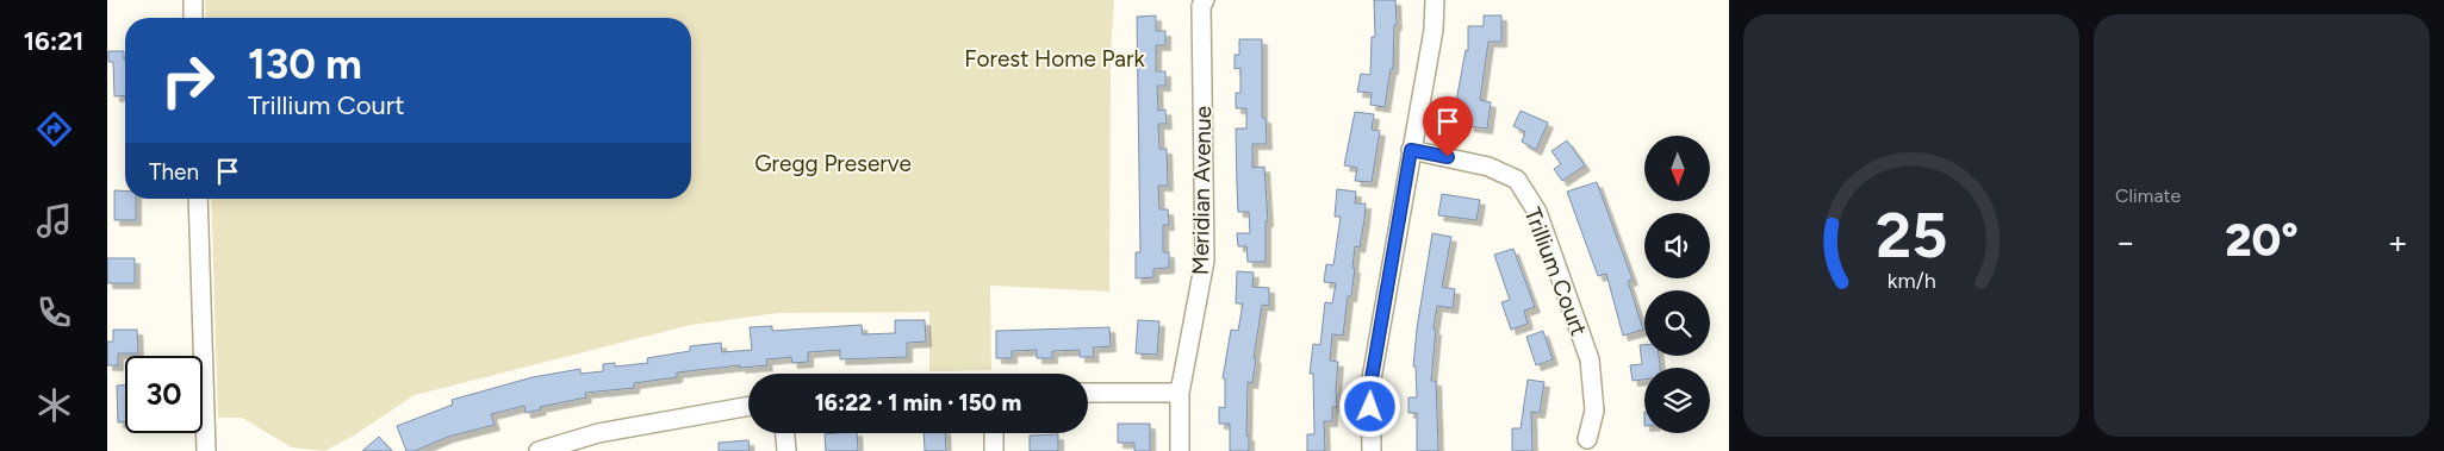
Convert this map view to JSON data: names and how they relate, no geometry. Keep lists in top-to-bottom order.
{
  "streets": {
    "street": ["Meridian Avenue", "Trillium Court"]
  },
  "parks": ["Forest Home Park", "Gregg Preserve"],
  "north": "bottom",
  "page": {
    "tabs": "16:21",
    "tile": "Climate",
    "turn": ["130 m", "Trillium Court"],
    "then": "Then",
    "heat": ["−", "20°", "+"],
    "limit": "30",
    "trip": "16:22 · 1 min · 150 m",
    "gauge": ["25", "km/h"]
  }
}
